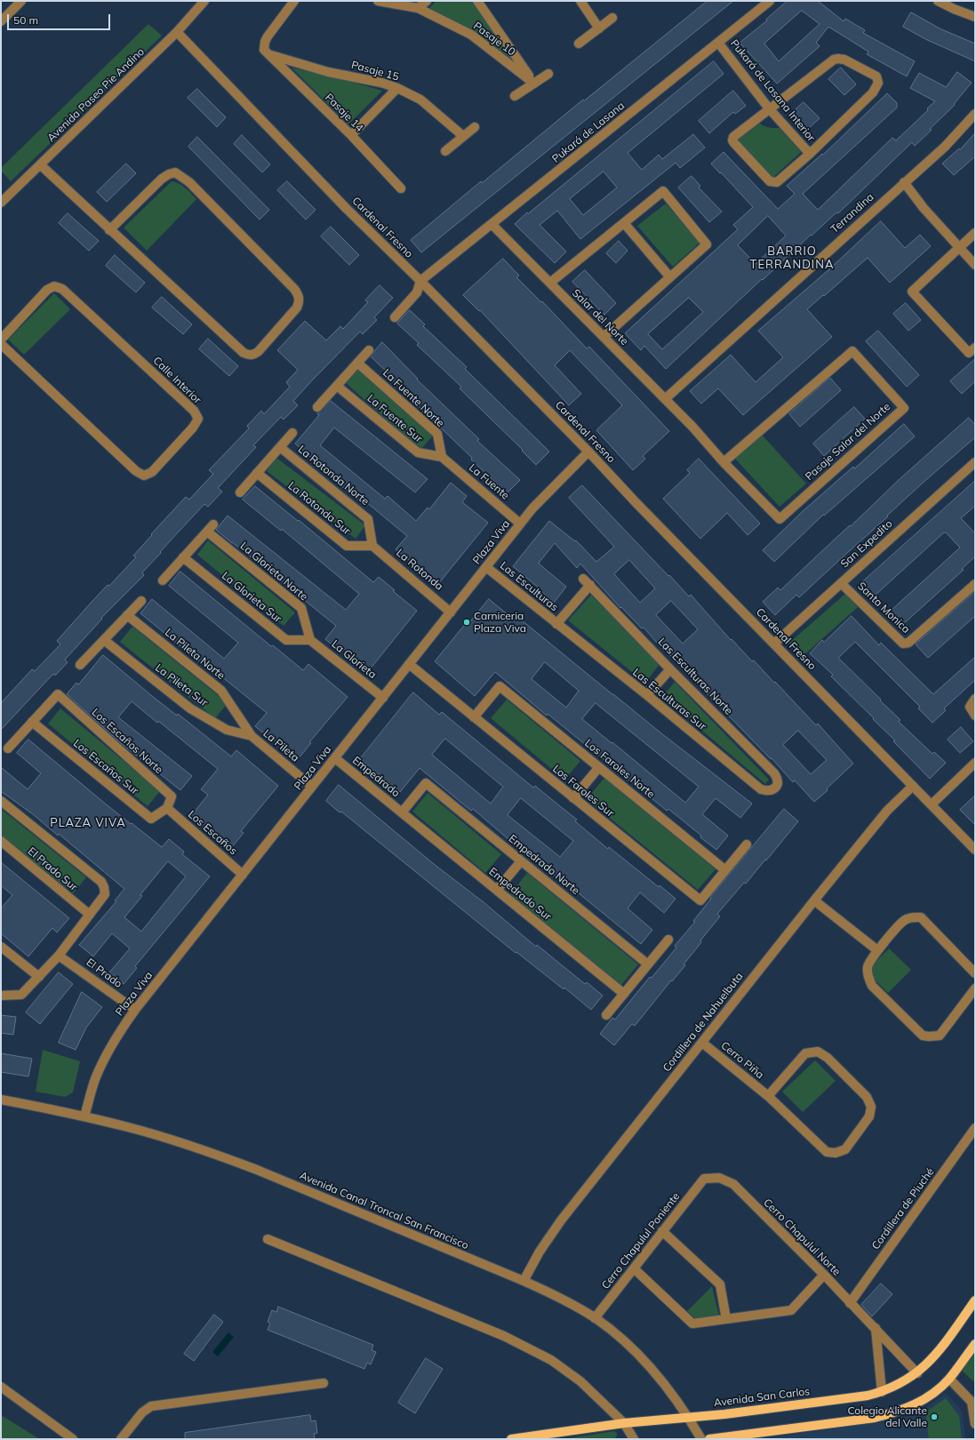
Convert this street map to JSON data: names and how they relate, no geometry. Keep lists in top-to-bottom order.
{
  "streets": {
    "main road": ["Avenida San Carlos"],
    "street": [
      "Pasaje 10",
      "Pasaje 15",
      "Pukará de Lasana Interior",
      "Avenida Paseo Pie Andino",
      "Pasaje 14",
      "Pukará de Lasana",
      "Terrandina",
      "Cardenal Fresno",
      "Salar del Norte",
      "Calle Interior",
      "La Fuente Norte",
      "La Fuente Sur",
      "Pasaje Salar del Norte",
      "La Rotonda Norte",
      "La Fuente",
      "La Rotonda Sur",
      "Plaza Viva",
      "San Expedito",
      "La Rotonda",
      "La Glorieta Norte",
      "Las Esculturas",
      "La Glorieta Sur",
      "Santa Monica",
      "La Pileta Norte",
      "La Glorieta",
      "Las Esculturas Norte",
      "La Pileta Sur",
      "Las Esculturas Sur",
      "Los Escaños Norte",
      "La Pileta",
      "Los Escaños Sur",
      "Los Faroles Norte",
      "Empedrado",
      "Los Faroles Sur",
      "Los Escaños",
      "Empedrado Norte",
      "El Prado Sur",
      "Empedrado Sur",
      "El Prado",
      "Cordillera de Nahuelbuta",
      "Cerro Piña",
      "Cordillera de Piuché",
      "Avenida Canal Troncal San Francisco",
      "Cerro Chapulul Norte",
      "Cerro Chapulul Poniente"
    ]
  },
  "crossings": [
    ["Pasaje 15", "Pasaje 14"],
    ["Pukará de Lasana Interior", "Pukará de Lasana"],
    ["Avenida Paseo Pie Andino", "Cardenal Fresno"],
    ["Pukará de Lasana", "Cardenal Fresno"],
    ["Pukará de Lasana", "Salar del Norte"],
    ["Terrandina", "Salar del Norte"],
    ["Cardenal Fresno", "Plaza Viva"],
    ["Cardenal Fresno", "San Expedito"],
    ["Cardenal Fresno", "Cordillera de Nahuelbuta"],
    ["Salar del Norte", "Pasaje Salar del Norte"],
    ["La Fuente Norte", "La Fuente Sur"],
    ["La Fuente Norte", "La Fuente"],
    ["La Fuente Sur", "La Fuente"],
    ["La Rotonda Norte", "La Rotonda Sur"],
    ["La Rotonda Norte", "La Rotonda"],
    ["La Fuente", "Plaza Viva"],
    ["La Rotonda Sur", "La Rotonda"],
    ["Plaza Viva", "La Rotonda"],
    ["Plaza Viva", "Las Esculturas"],
    ["Plaza Viva", "La Glorieta"],
    ["Plaza Viva", "La Pileta"],
    ["Plaza Viva", "Empedrado"],
    ["Plaza Viva", "Los Faroles Sur"],
    ["Plaza Viva", "Los Escaños"],
    ["Plaza Viva", "El Prado"],
    ["Plaza Viva", "Avenida Canal Troncal San Francisco"],
    ["San Expedito", "Santa Monica"],
    ["La Glorieta Norte", "La Glorieta Sur"],
    ["La Glorieta Norte", "La Glorieta"],
    ["Las Esculturas", "Las Esculturas Norte"],
    ["Las Esculturas", "Las Esculturas Sur"],
    ["La Glorieta Sur", "La Glorieta"],
    ["La Pileta Norte", "La Pileta Sur"],
    ["La Pileta Norte", "La Pileta"],
    ["Las Esculturas Norte", "Las Esculturas Sur"],
    ["La Pileta Sur", "La Pileta"],
    ["Los Escaños Norte", "Los Escaños Sur"],
    ["Los Escaños Norte", "Los Escaños"],
    ["Los Escaños Sur", "Los Escaños"],
    ["Los Faroles Norte", "Los Faroles Sur"],
    ["Empedrado", "Empedrado Norte"],
    ["Empedrado", "Empedrado Sur"],
    ["Empedrado Norte", "Empedrado Sur"],
    ["Cordillera de Nahuelbuta", "Cerro Piña"],
    ["Cordillera de Nahuelbuta", "Avenida Canal Troncal San Francisco"],
    ["Cordillera de Piuché", "Cerro Chapulul Norte"],
    ["Avenida Canal Troncal San Francisco", "Cerro Chapulul Poniente"],
    ["Avenida Canal Troncal San Francisco", "Avenida San Carlos"],
    ["Cerro Chapulul Norte", "Cerro Chapulul Poniente"],
    ["Cerro Chapulul Norte", "Avenida San Carlos"]
  ],
  "districts": ["BARRIO TERRANDINA", "PLAZA VIVA"],
  "places": ["Carniceria Plaza Viva", "Colegio Alicante del Valle"],
  "scale_bar": "50 m"
}
